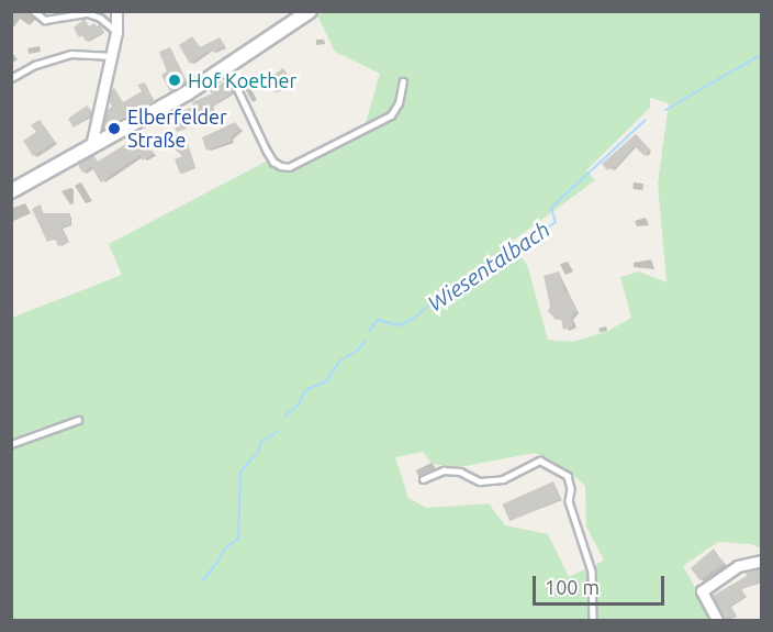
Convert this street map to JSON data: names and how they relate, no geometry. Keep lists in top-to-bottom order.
{
  "water": ["Wiesentalbach"],
  "places": ["Hof Koether", "Elberfelder Straße"],
  "scale_bar": "100 m"
}
